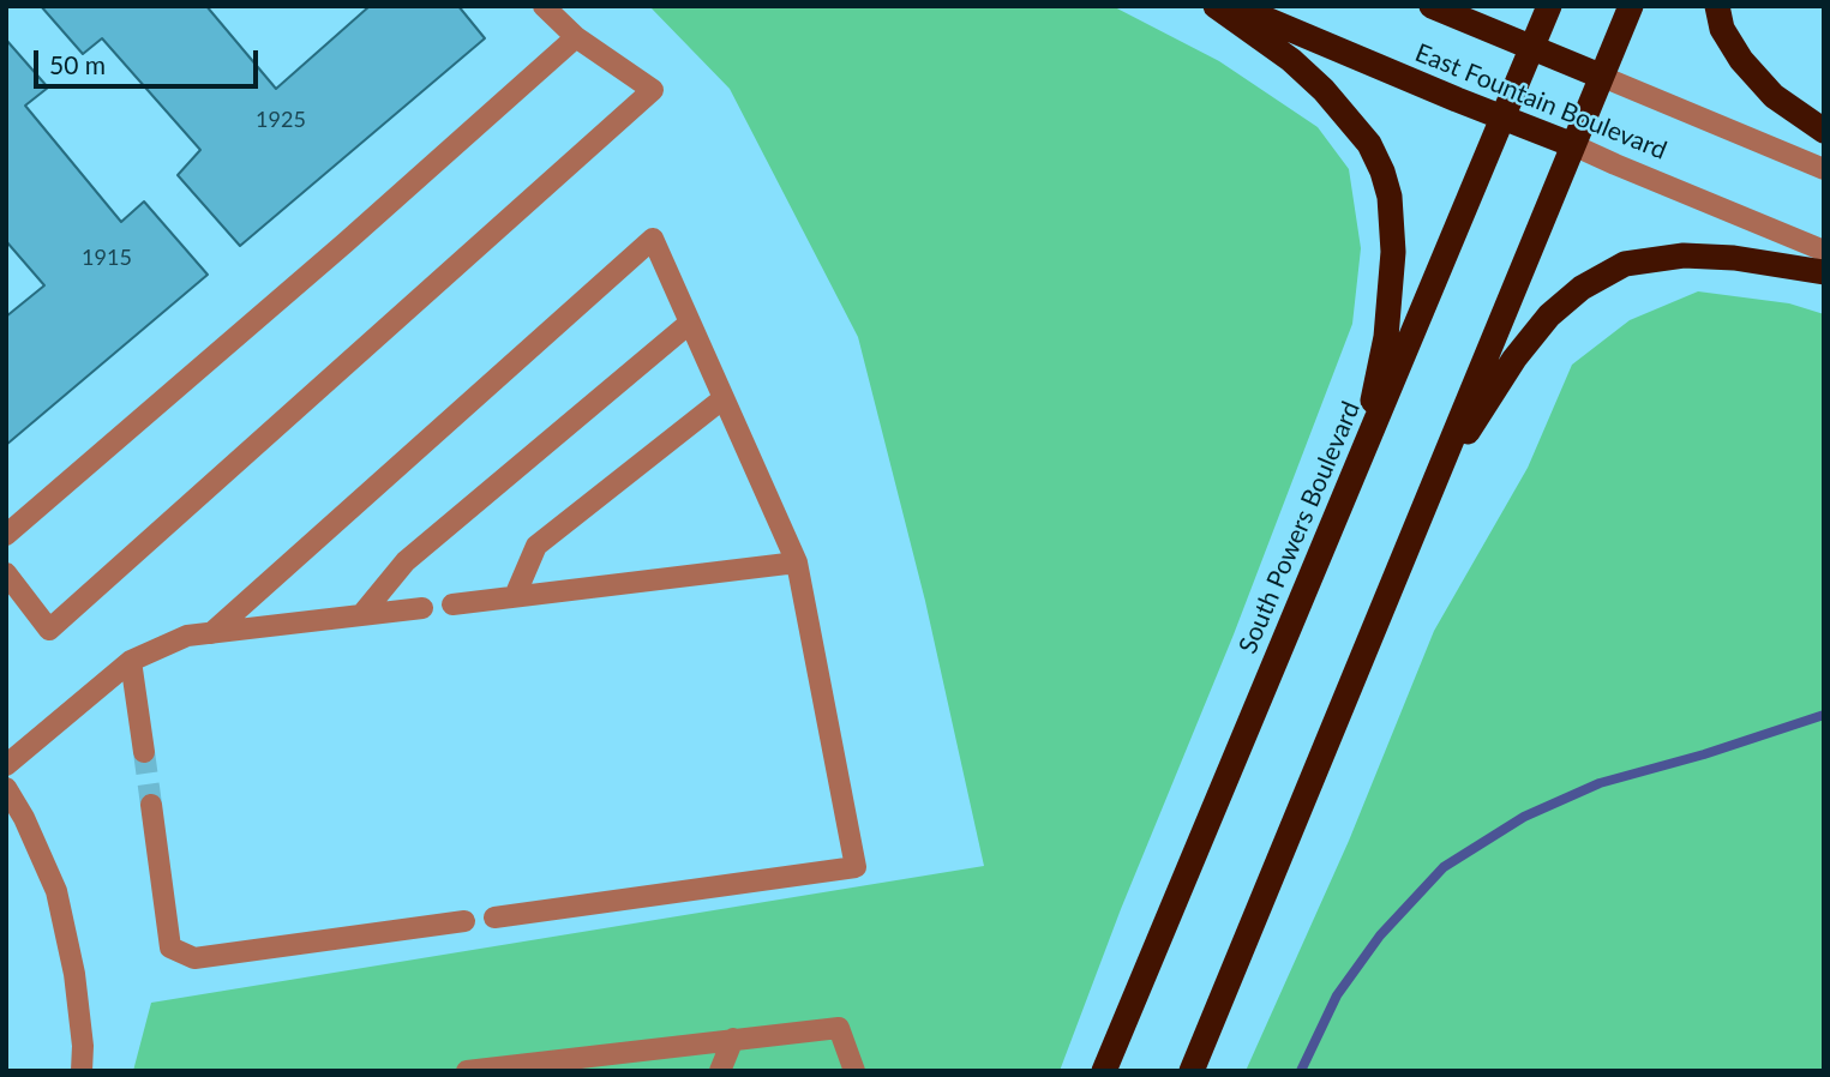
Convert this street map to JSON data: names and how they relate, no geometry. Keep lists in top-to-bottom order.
{
  "streets": {
    "highway": ["East Fountain Boulevard", "South Powers Boulevard"]
  },
  "crossings": [
    ["East Fountain Boulevard", "South Powers Boulevard"]
  ],
  "house_numbers": ["1925", "1915"],
  "scale_bar": "50 m"
}
